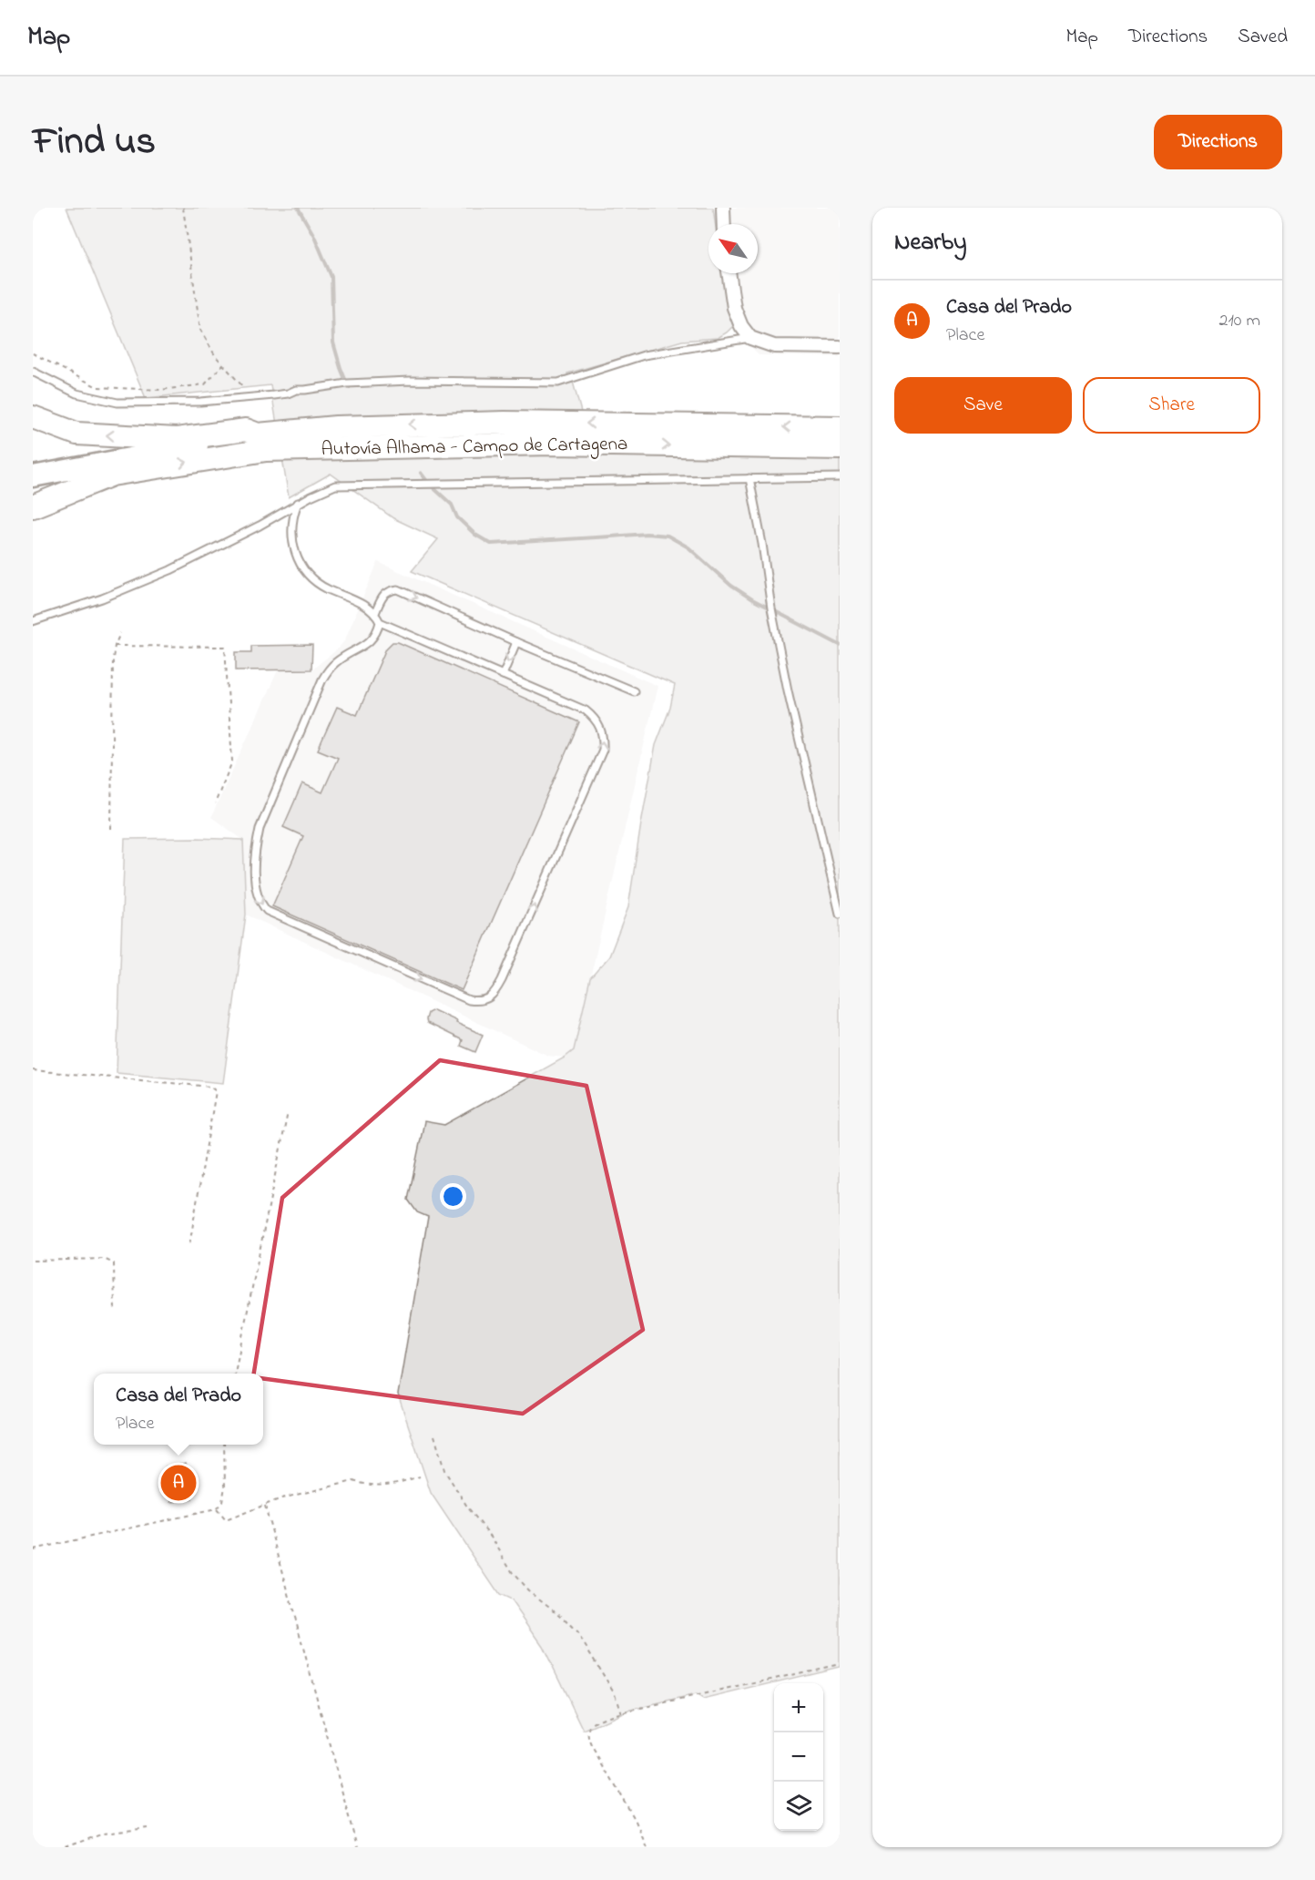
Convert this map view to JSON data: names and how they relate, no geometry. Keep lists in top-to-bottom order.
{
  "streets": {
    "highway": ["Autovía Alhama - Campo de Cartagena"]
  },
  "north": "top left",
  "page": {
    "header": "Map",
    "nav": ["Map", "Directions", "Saved"],
    "title": "Find us",
    "buttons": [
      "Directions",
      ["Save", "Share"]
    ],
    "heading": "Nearby",
    "list": [
      {
        "mark": "A",
        "name": "Casa del Prado",
        "note": "Place",
        "value": "210 m"
      }
    ],
    "popup": ["Casa del Prado", "Place"],
    "pins": "A",
    "map_buttons": ["+", "−"]
  }
}
